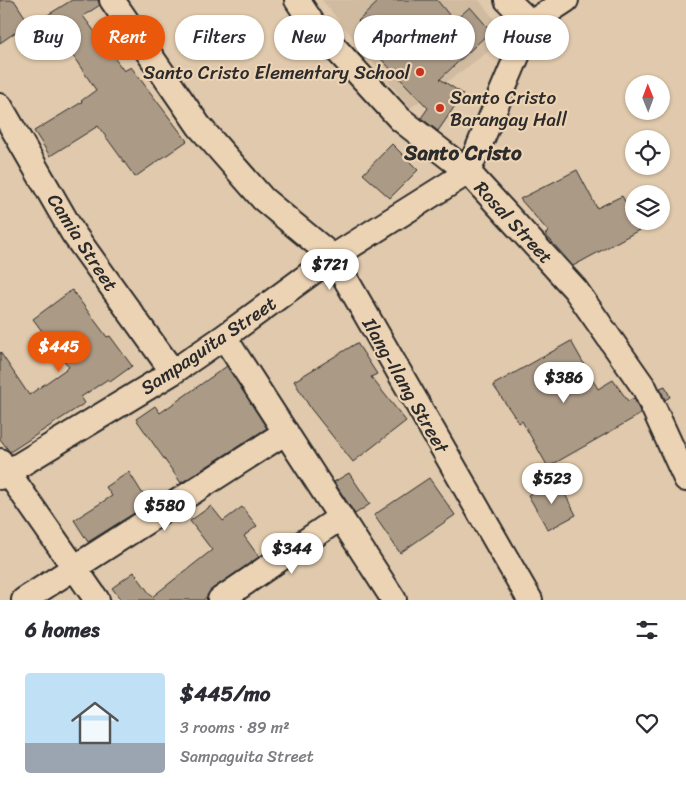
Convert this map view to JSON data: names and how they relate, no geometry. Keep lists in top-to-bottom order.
{
  "streets": {
    "street": [
      "Rosal Street",
      "Camia Street",
      "Sampaguita Street",
      "Ilang-Ilang Street"
    ]
  },
  "crossings": [
    ["Rosal Street", "Sampaguita Street"],
    ["Camia Street", "Sampaguita Street"],
    ["Sampaguita Street", "Ilang-Ilang Street"]
  ],
  "districts": ["Santo Cristo"],
  "places": ["Santo Cristo Elementary School", "Santo Cristo Barangay Hall"],
  "north": "top",
  "page": {
    "chip": [
      "Buy",
      "Rent",
      "Filters",
      "New",
      "Apartment",
      "House"
    ],
    "price": [
      "$721",
      "$445",
      "$386",
      "$523",
      "$580",
      "$344"
    ],
    "heading": "6 homes",
    "list": [
      {
        "name": "$445/mo",
        "note": "3 rooms · 89 m² · Sampaguita Street"
      }
    ]
  }
}
